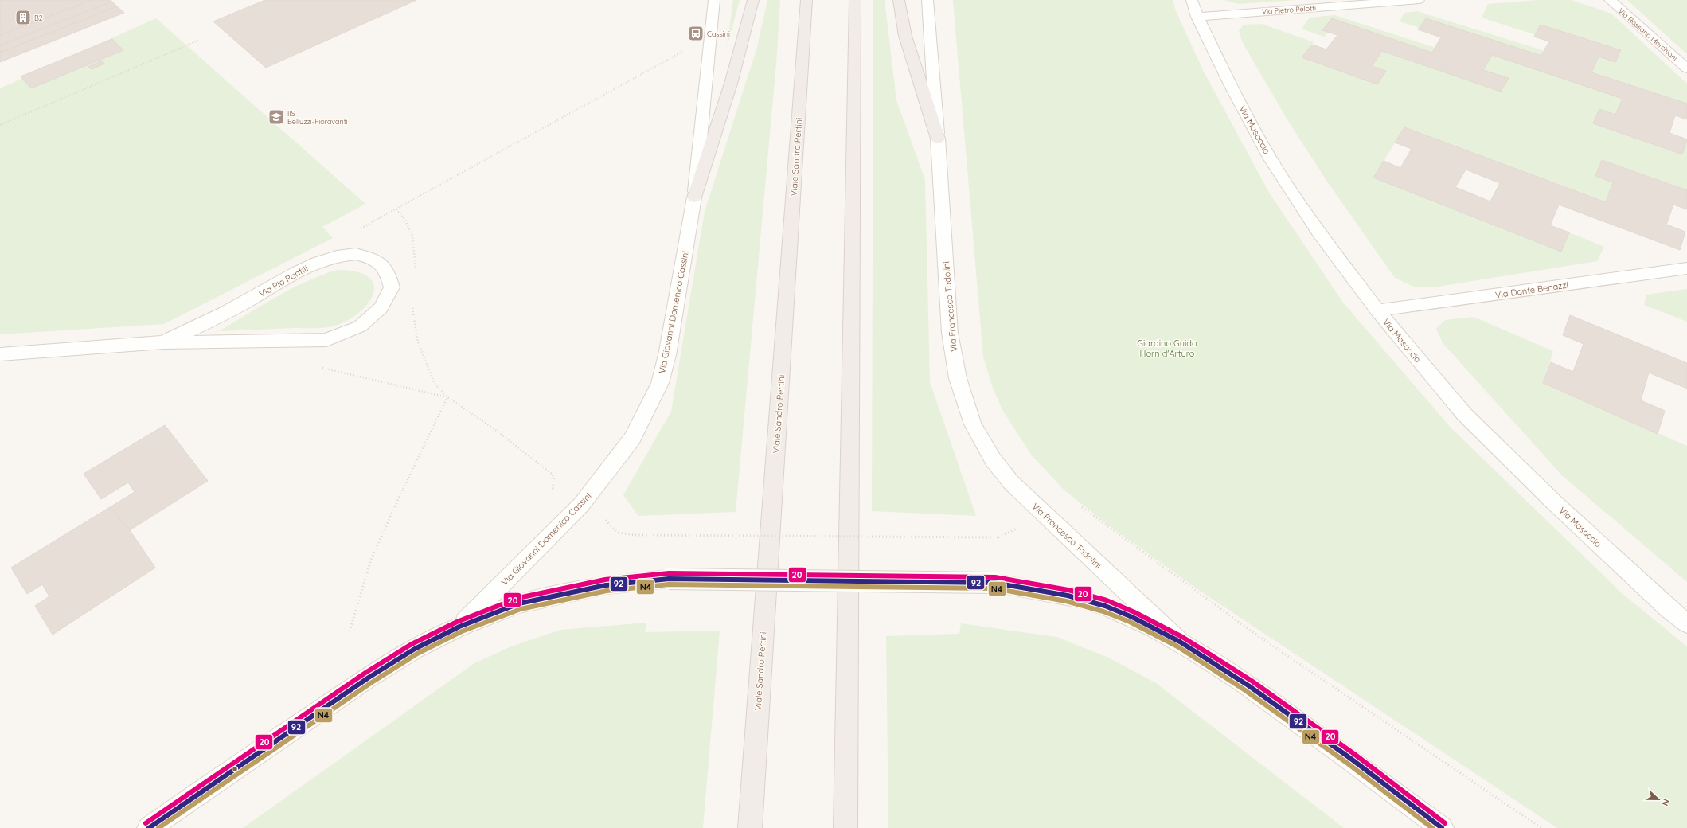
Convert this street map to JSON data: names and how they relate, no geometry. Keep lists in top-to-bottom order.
{
  "streets": {
    "highway": ["Viale Sandro Pertini"],
    "street": [
      "Via Pietro Pelotti",
      "Via Rossano Marchioni",
      "Via Masaccio",
      "Via Pio Panfili",
      "Via Dante Benazzi",
      "Via Francesco Tadolini",
      "Via Giovanni Domenico Cassini"
    ]
  },
  "crossings": [
    ["Via Pietro Pelotti", "Via Masaccio"],
    ["Via Masaccio", "Via Dante Benazzi"]
  ],
  "parks": ["Giardino Guido Horn d'Arturo"],
  "places": {
    "building": ["B2"],
    "bus stop": ["Cassini"],
    "school or university": ["IIS Belluzzi-Fioravanti"]
  },
  "lines": ["transit line 20", "transit line 92", "transit line N4"],
  "north": "right"
}
